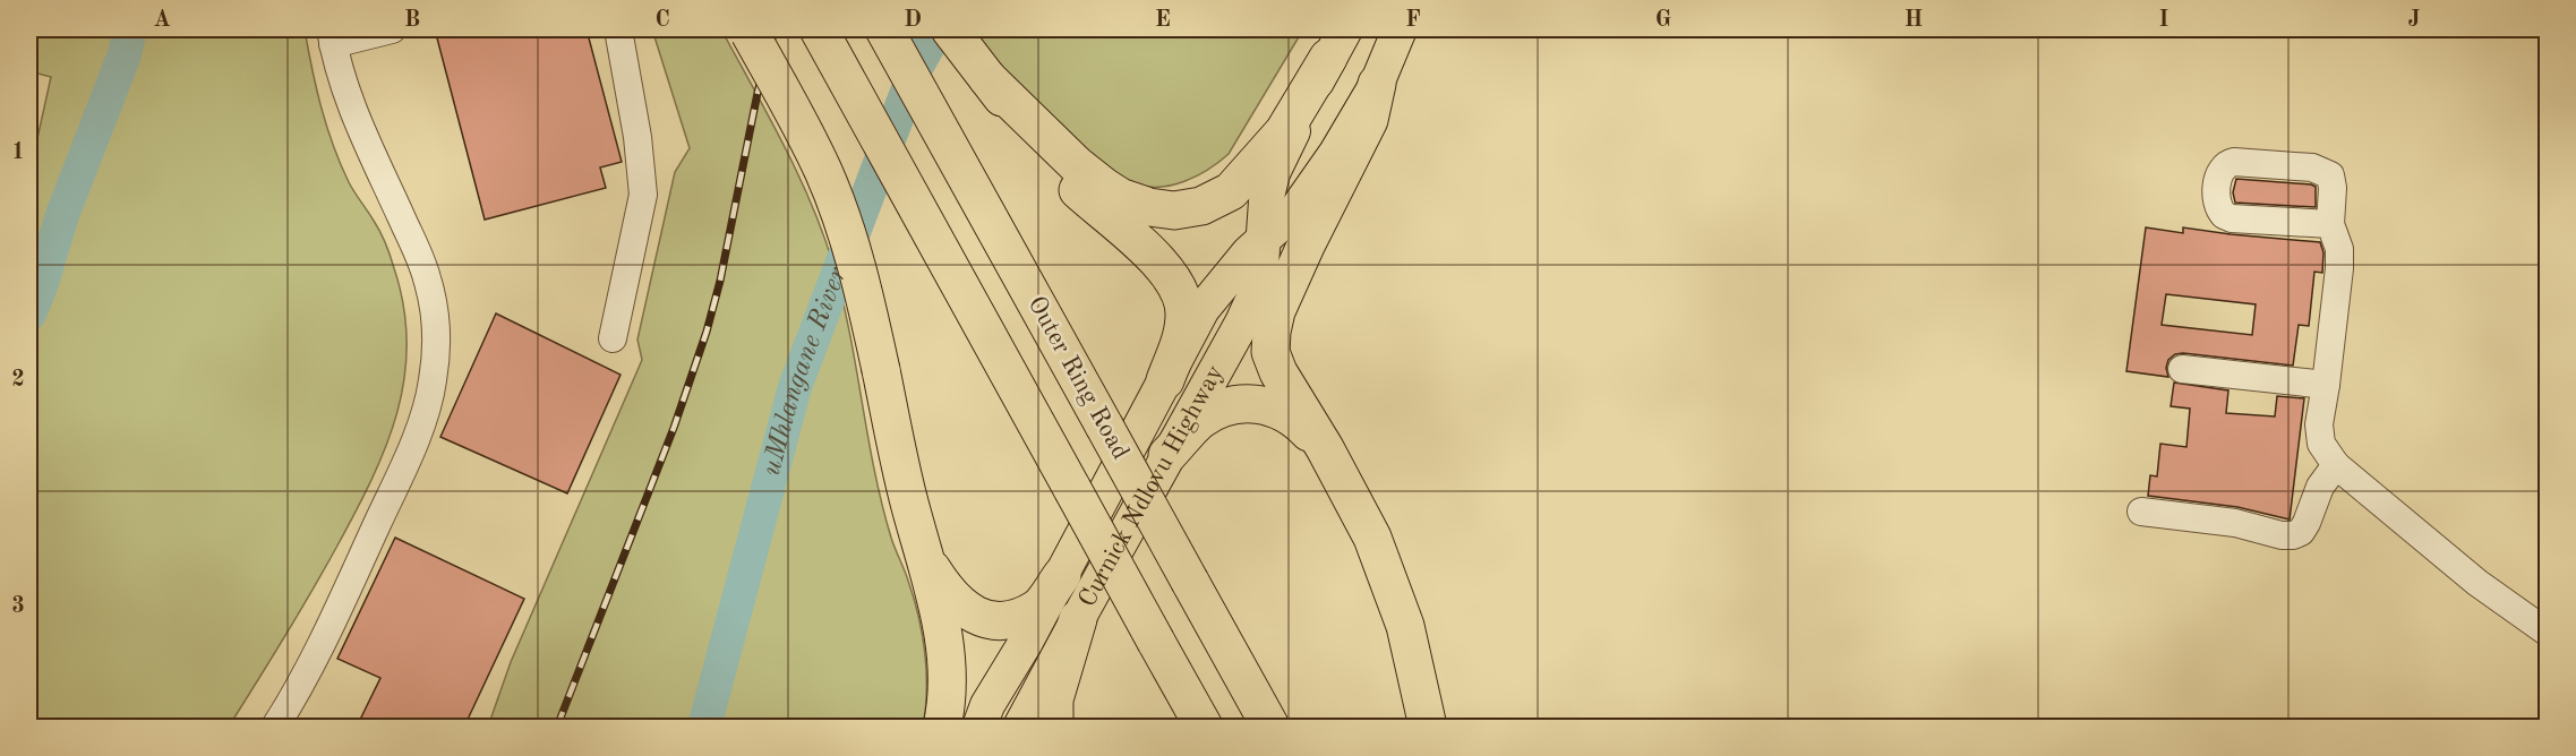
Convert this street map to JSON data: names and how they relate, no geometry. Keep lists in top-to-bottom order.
{
  "streets": {
    "highway": ["Outer Ring Road"],
    "main road": ["Curnick Ndlovu Highway"]
  },
  "water": ["uMhlangane River"],
  "grid": {
    "columns": [
      "A",
      "B",
      "C",
      "D",
      "E",
      "F",
      "G",
      "H",
      "I",
      "J"
    ],
    "rows": ["1", "2", "3"]
  }
}
